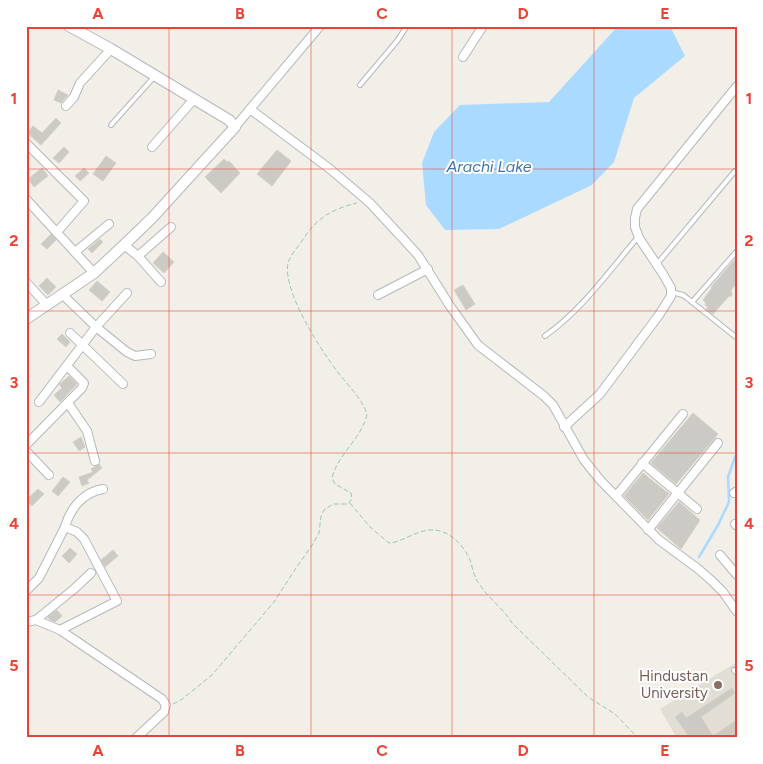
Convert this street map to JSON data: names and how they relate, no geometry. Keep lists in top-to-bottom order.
{
  "water": ["Arachi Lake"],
  "places": ["Hindustan University"],
  "grid": {
    "columns": [
      "A",
      "B",
      "C",
      "D",
      "E"
    ],
    "rows": [
      "1",
      "2",
      "3",
      "4",
      "5"
    ]
  }
}
